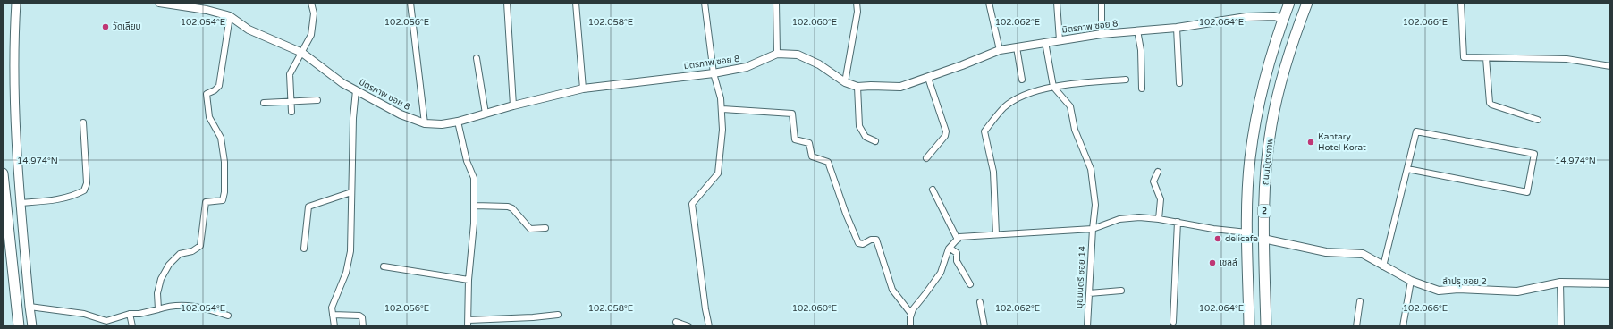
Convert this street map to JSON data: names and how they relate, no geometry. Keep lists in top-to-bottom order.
{
  "streets": {
    "highway": ["ถนนมิตรภาพ", "2"],
    "street": ["มิตรภาพ ซอย 8", "มุขมนตรี ซอย 14", "ลำปรุ ซอย 2"]
  },
  "crossings": [
    ["มิตรภาพ ซอย 8", "ถนนมิตรภาพ"],
    ["ถนนมิตรภาพ", "ลำปรุ ซอย 2"]
  ],
  "places": [
    "วัดเลียบ",
    "Kantary Hotel Korat",
    "delicafe",
    "เชลล์"
  ],
  "coordinates": [
    "102.054°E",
    "102.056°E",
    "102.058°E",
    "102.060°E",
    "102.062°E",
    "102.064°E",
    "102.066°E",
    "14.974°N"
  ]
}
